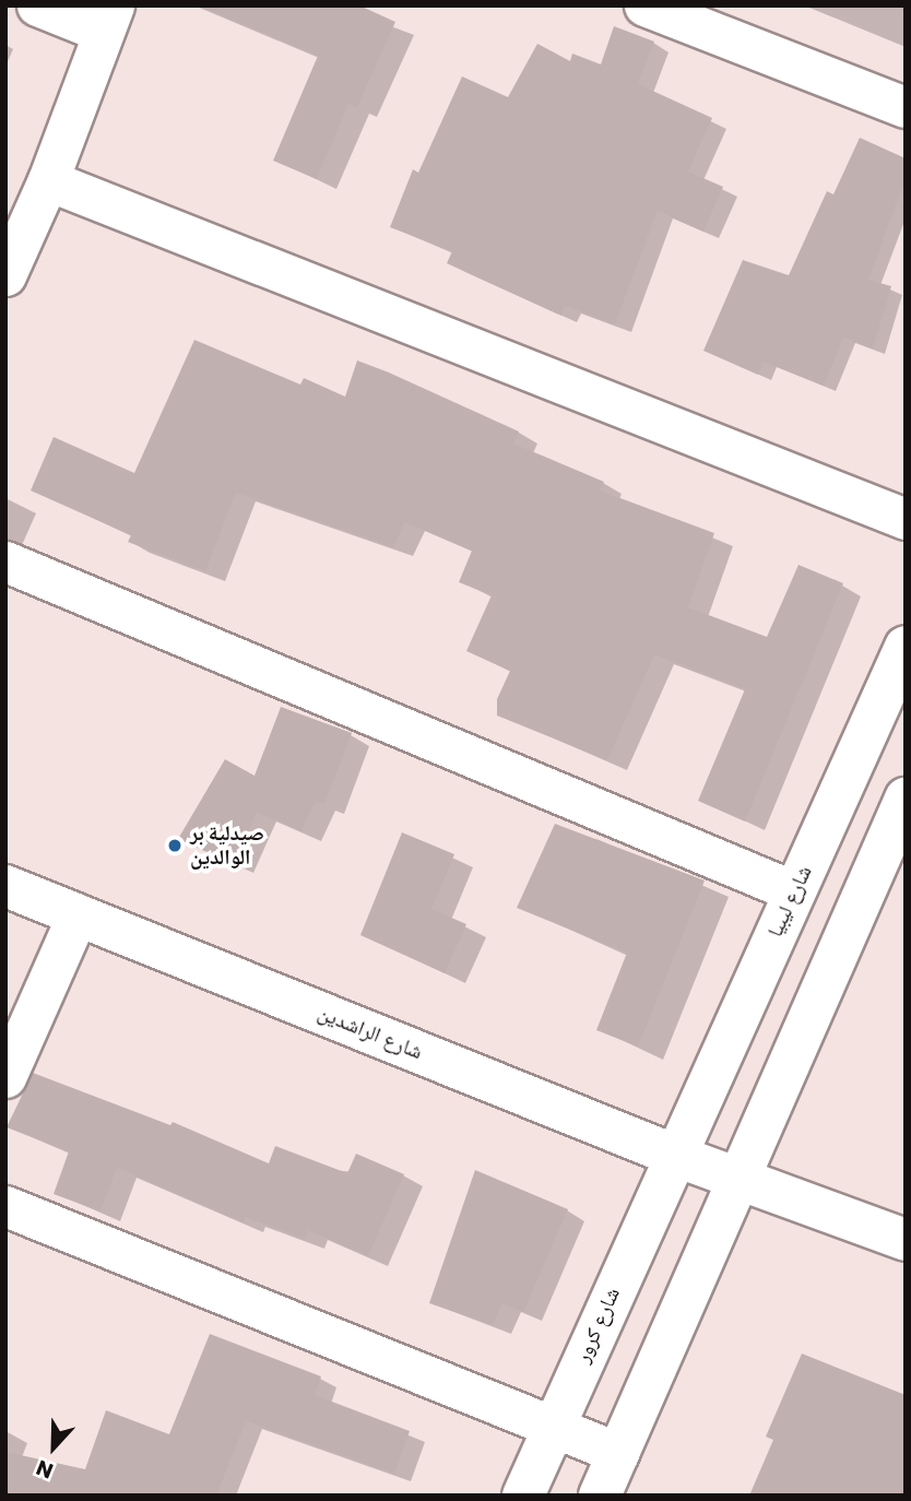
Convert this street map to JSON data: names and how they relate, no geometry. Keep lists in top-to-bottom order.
{
  "streets": {
    "main road": ["شارع ليبيا", "شارع الراشدين", "شارع كرور"]
  },
  "crossings": [
    ["شارع ليبيا", "شارع الراشدين"],
    ["شارع ليبيا", "شارع كرور"],
    ["شارع الراشدين", "شارع كرور"]
  ],
  "places": ["صيدلية بر الوالدين"],
  "north": "bottom"
}
